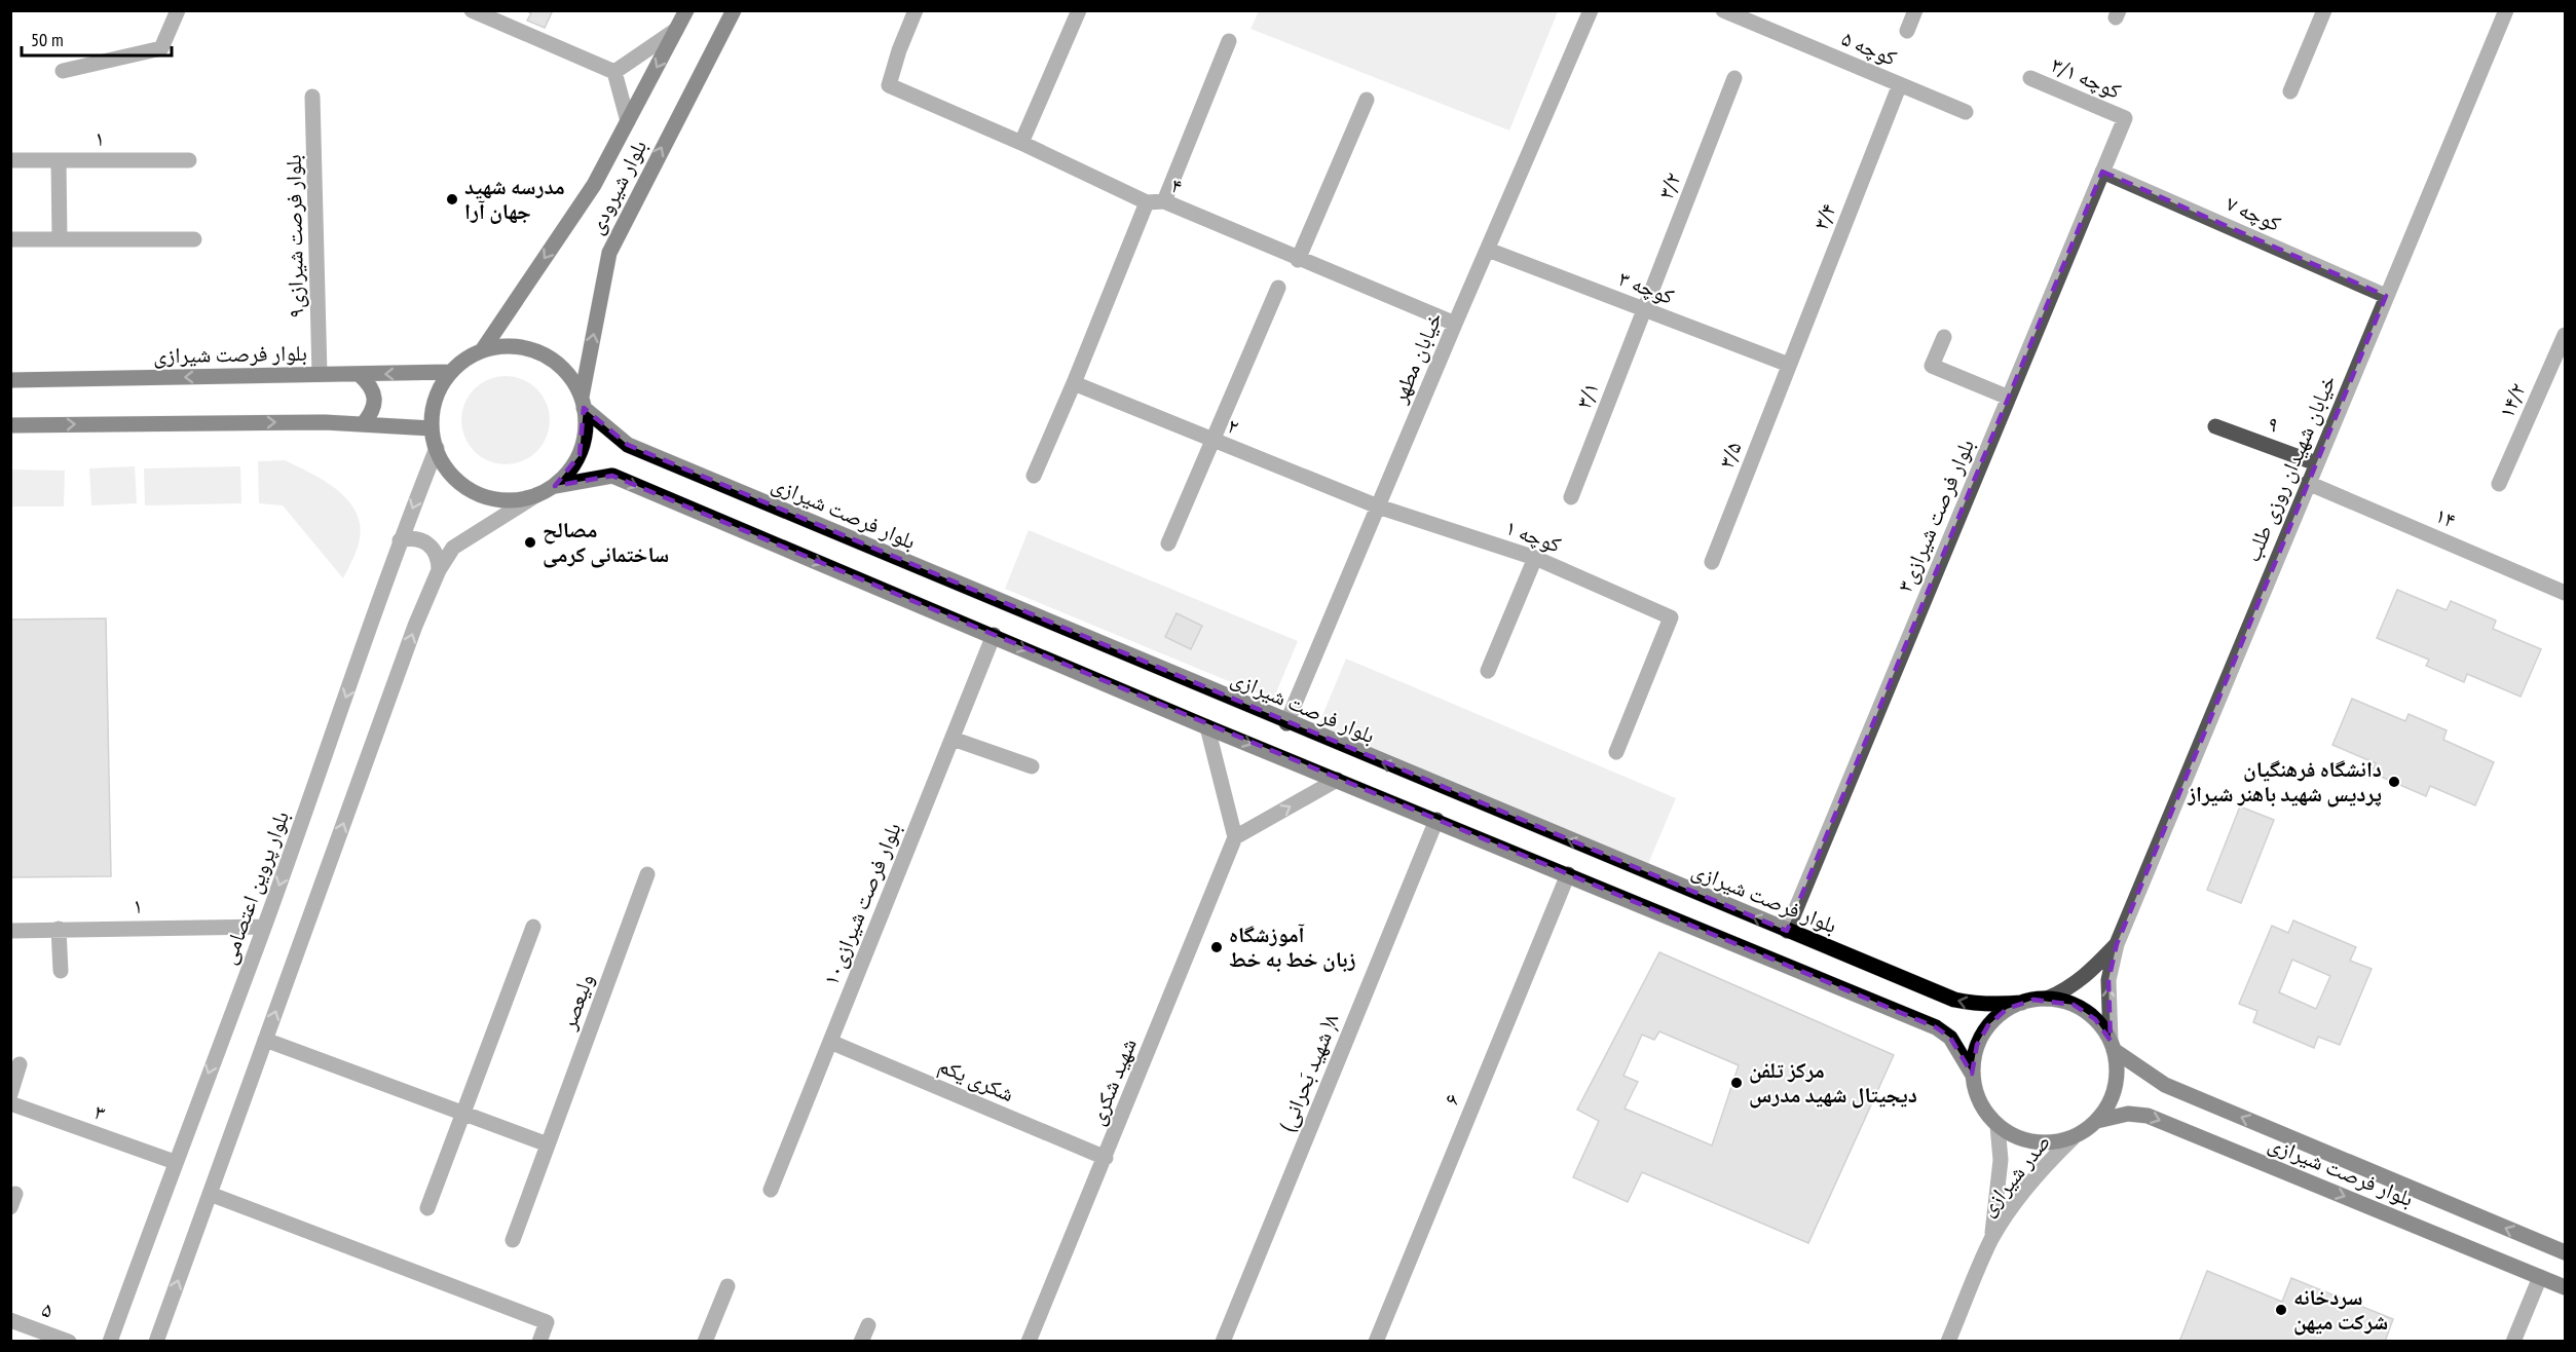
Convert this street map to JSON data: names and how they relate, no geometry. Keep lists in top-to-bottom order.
{
  "streets": {
    "main road": ["بلوار شیرودی", "بلوار فرصت شیرازی"],
    "street": [
      "کوچه ۵",
      "کوچه ۳/۱",
      "۱",
      "۴",
      "۳/۲",
      "کوچه ۷",
      "۳/۴",
      "۹بلوار فرصت شیرازی",
      "کوچه ۳",
      "خیابان مطهر",
      "۳/۱",
      "۱۴/۲",
      "۹",
      "۲",
      "۳/۵",
      "خیابان شهیدان روزی طلب",
      "۳بلوار فرصت شیرازی",
      "۱۴",
      "کوچه ۱",
      "بلوار پروین اعتصامی",
      "بلوار فرصت شیرازی۱۰",
      "ولیعصر",
      "(شهید بَحرانی )۸",
      "شکری یکم",
      "شهید شکری",
      "۶",
      "۳",
      "صدر شیرازی",
      "۵"
    ]
  },
  "crossings": [
    ["کوچه ۵", "۳/۴"],
    ["کوچه ۳/۱", "۳بلوار فرصت شیرازی"],
    ["۱", "بلوار پروین اعتصامی"],
    ["۴", "خیابان مطهر"],
    ["۳/۲", "کوچه ۳"],
    ["۳/۲", "۳/۱"],
    ["بلوار شیرودی", "بلوار فرصت شیرازی"],
    ["بلوار شیرودی", "بلوار پروین اعتصامی"],
    ["کوچه ۷", "خیابان شهیدان روزی طلب"],
    ["کوچه ۷", "۳بلوار فرصت شیرازی"],
    ["۳/۴", "کوچه ۳"],
    ["۳/۴", "۳/۵"],
    ["۹بلوار فرصت شیرازی", "بلوار فرصت شیرازی"],
    ["کوچه ۳", "خیابان مطهر"],
    ["کوچه ۳", "۳/۱"],
    ["کوچه ۳", "۳/۵"],
    ["بلوار فرصت شیرازی", "خیابان مطهر"],
    ["بلوار فرصت شیرازی", "خیابان شهیدان روزی طلب"],
    ["بلوار فرصت شیرازی", "۳بلوار فرصت شیرازی"],
    ["بلوار فرصت شیرازی", "بلوار پروین اعتصامی"],
    ["بلوار فرصت شیرازی", "صدر شیرازی"],
    ["خیابان مطهر", "۲"],
    ["خیابان مطهر", "کوچه ۱"],
    ["۹", "خیابان شهیدان روزی طلب"],
    ["۲", "کوچه ۱"],
    ["خیابان شهیدان روزی طلب", "۱۴"],
    ["خیابان شهیدان روزی طلب", "صدر شیرازی"],
    ["بلوار پروین اعتصامی", "۳"],
    ["بلوار فرصت شیرازی۱۰", "شکری یکم"],
    ["شکری یکم", "شهید شکری"]
  ],
  "places": [
    "مدرسه شهید جهان آرا",
    "مصالح ساختمانی کرمی",
    "دانشگاه فرهنگیان پردیس شهید باهنر شیراز",
    "آموزشگاه زبان خط به خط",
    "مرکز تلفن دیجیتال شهید مدرس",
    "سردخانه شرکت میهن"
  ],
  "scale_bar": "50 m"
}
